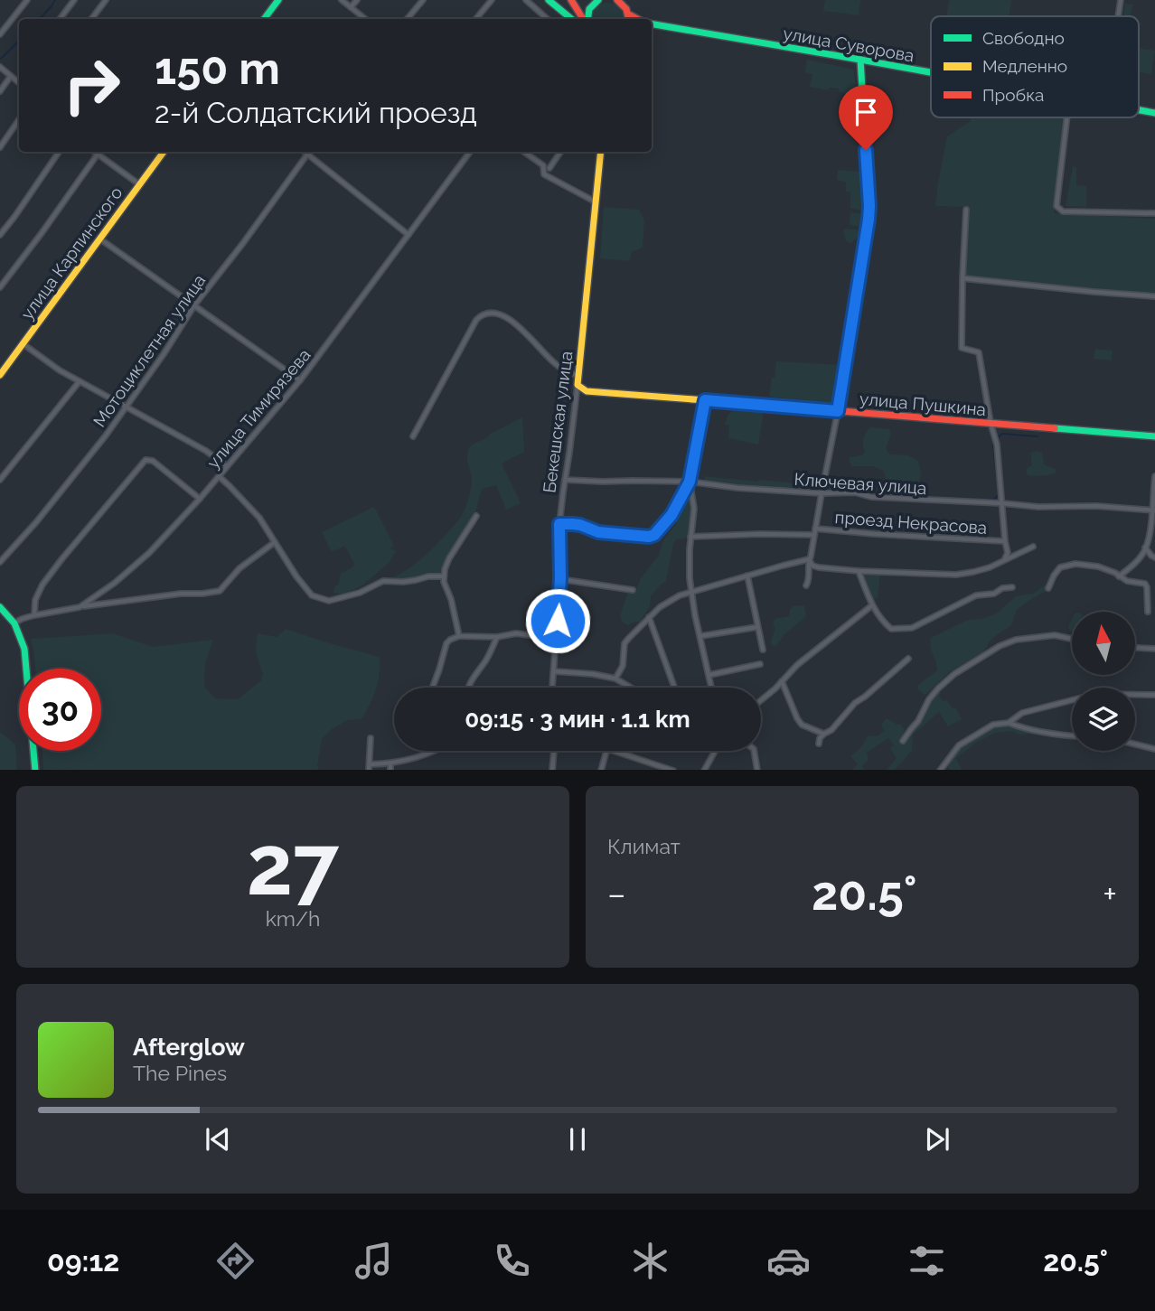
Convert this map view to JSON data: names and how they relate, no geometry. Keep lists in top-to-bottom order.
{
  "streets": {
    "main road": [
      "улица Суворова",
      "улица Карпинского",
      "улица Пушкина",
      "Бекешская улица"
    ],
    "street": [
      "Мотоциклетная улица",
      "улица Тимирязева",
      "Ключевая улица",
      "проезд Некрасова"
    ]
  },
  "crossings": [
    ["улица Пушкина", "Бекешская улица"],
    ["Бекешская улица", "Ключевая улица"]
  ],
  "legend": ["Свободно", "Медленно", "Пробка"],
  "north": "top",
  "page": {
    "turn": ["150 m", "2-й Солдатский проезд"],
    "limit": "30",
    "trip": "09:15 · 3 мин · 1.1 km",
    "tile": [
      ["27", "km/h"],
      "Климат"
    ],
    "heat": ["−", "20.5°", "+"],
    "song": ["Afterglow", "The Pines"],
    "tabs": ["09:12", "20.5°"]
  }
}
